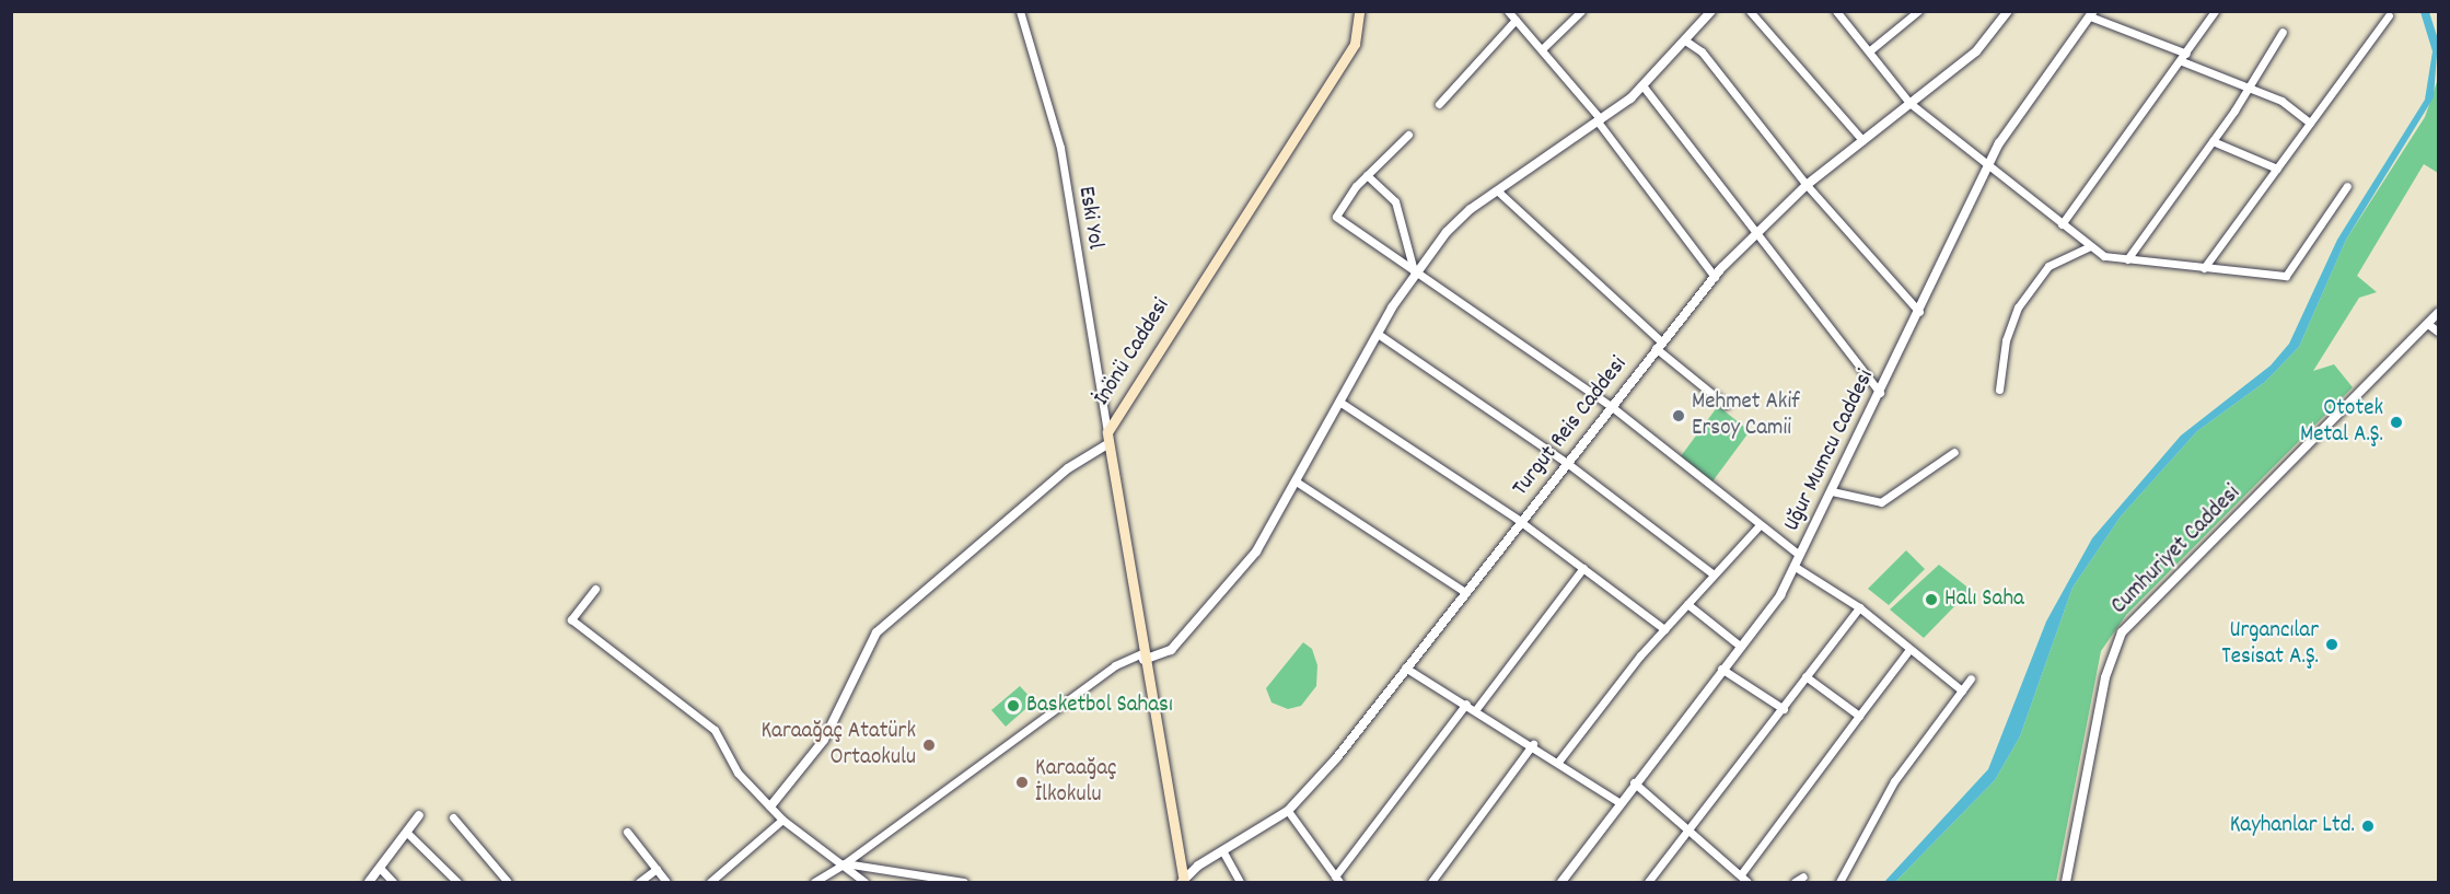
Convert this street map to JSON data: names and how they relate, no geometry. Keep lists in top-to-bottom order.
{
  "streets": {
    "main road": ["İnönü Caddesi"],
    "street": [
      "Eski Yol",
      "Turgut Reis Caddesi",
      "Uğur Mumcu Caddesi",
      "Cumhuriyet Caddesi"
    ]
  },
  "crossings": [
    ["Eski Yol", "İnönü Caddesi"],
    ["İnönü Caddesi", "Turgut Reis Caddesi"]
  ],
  "places": [
    "Mehmet Akif Ersoy Camii",
    "Ototek Metal A.Ş.",
    "Halı Saha",
    "Urgancılar Tesisat A.Ş.",
    "Basketbol Sahası",
    "Karaağaç Atatürk Ortaokulu",
    "Karaağaç İlkokulu",
    "Kayhanlar Ltd."
  ]
}
